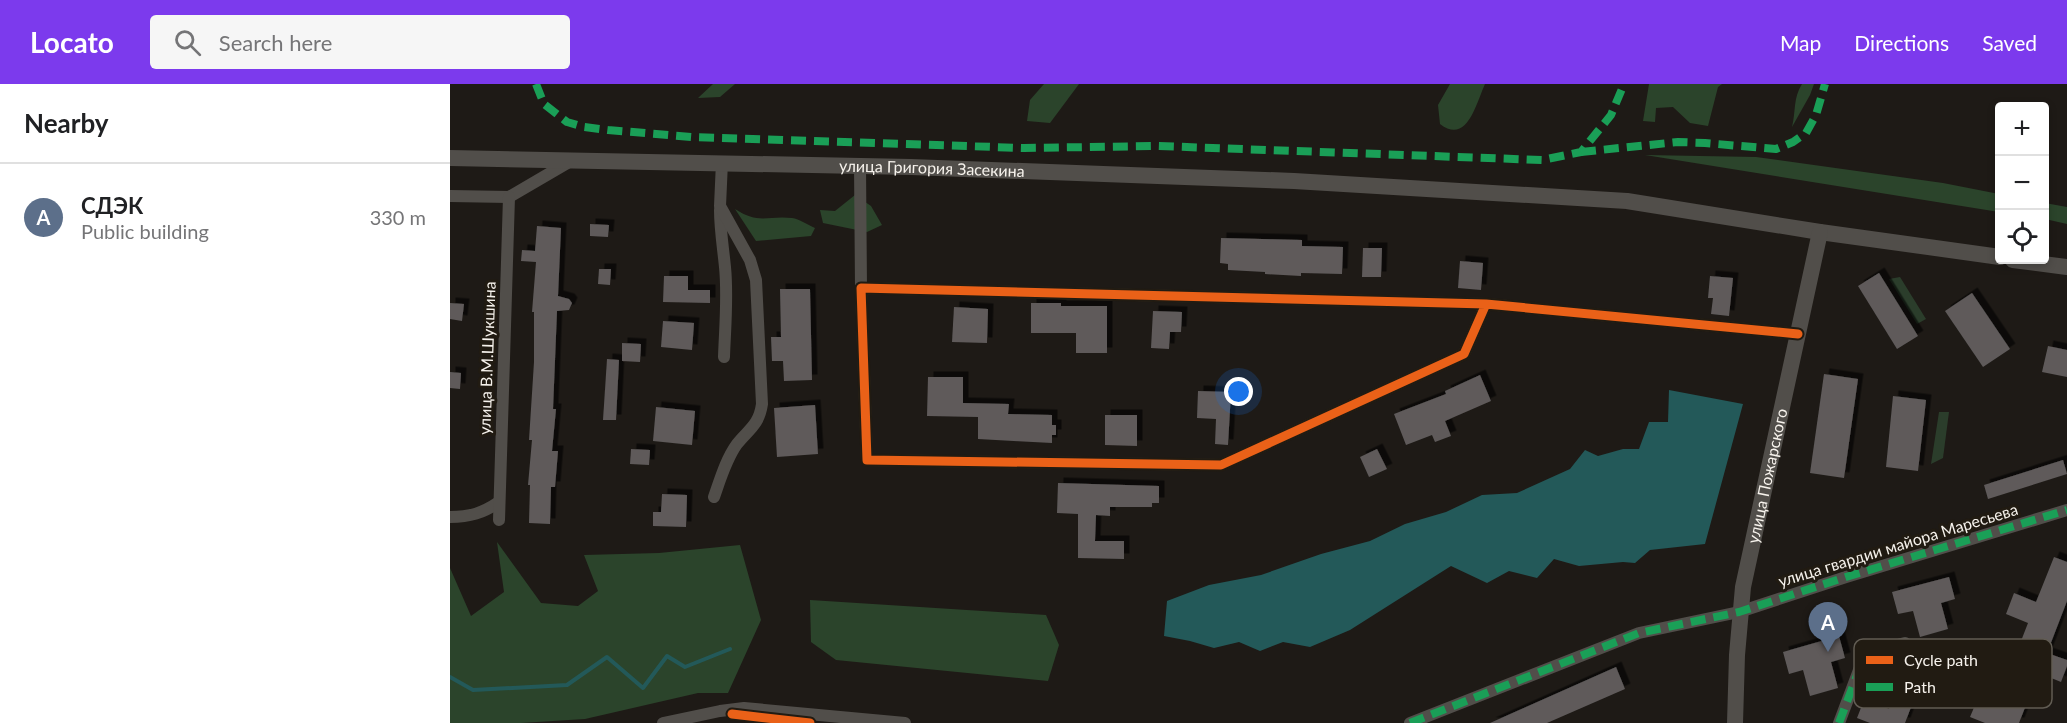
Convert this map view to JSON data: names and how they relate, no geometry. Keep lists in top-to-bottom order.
{
  "streets": {
    "main road": ["улица Григория Засекина", "улица Пожарского"],
    "street": ["улица В.М.Шукшина", "улица гвардии майора Маресьева"]
  },
  "crossings": [
    ["улица Григория Засекина", "улица В.М.Шукшина"],
    ["улица Григория Засекина", "улица Пожарского"],
    ["улица Пожарского", "улица гвардии майора Маресьева"]
  ],
  "legend": ["Cycle path", "Path"],
  "page": {
    "header": "Locato",
    "search": "Search here",
    "nav": ["Map", "Directions", "Saved"],
    "heading": "Nearby",
    "map_buttons": ["+", "−"],
    "list": [
      {
        "mark": "A",
        "name": "СДЭК",
        "note": "Public building",
        "value": "330 m"
      }
    ],
    "pins": "A"
  }
}
